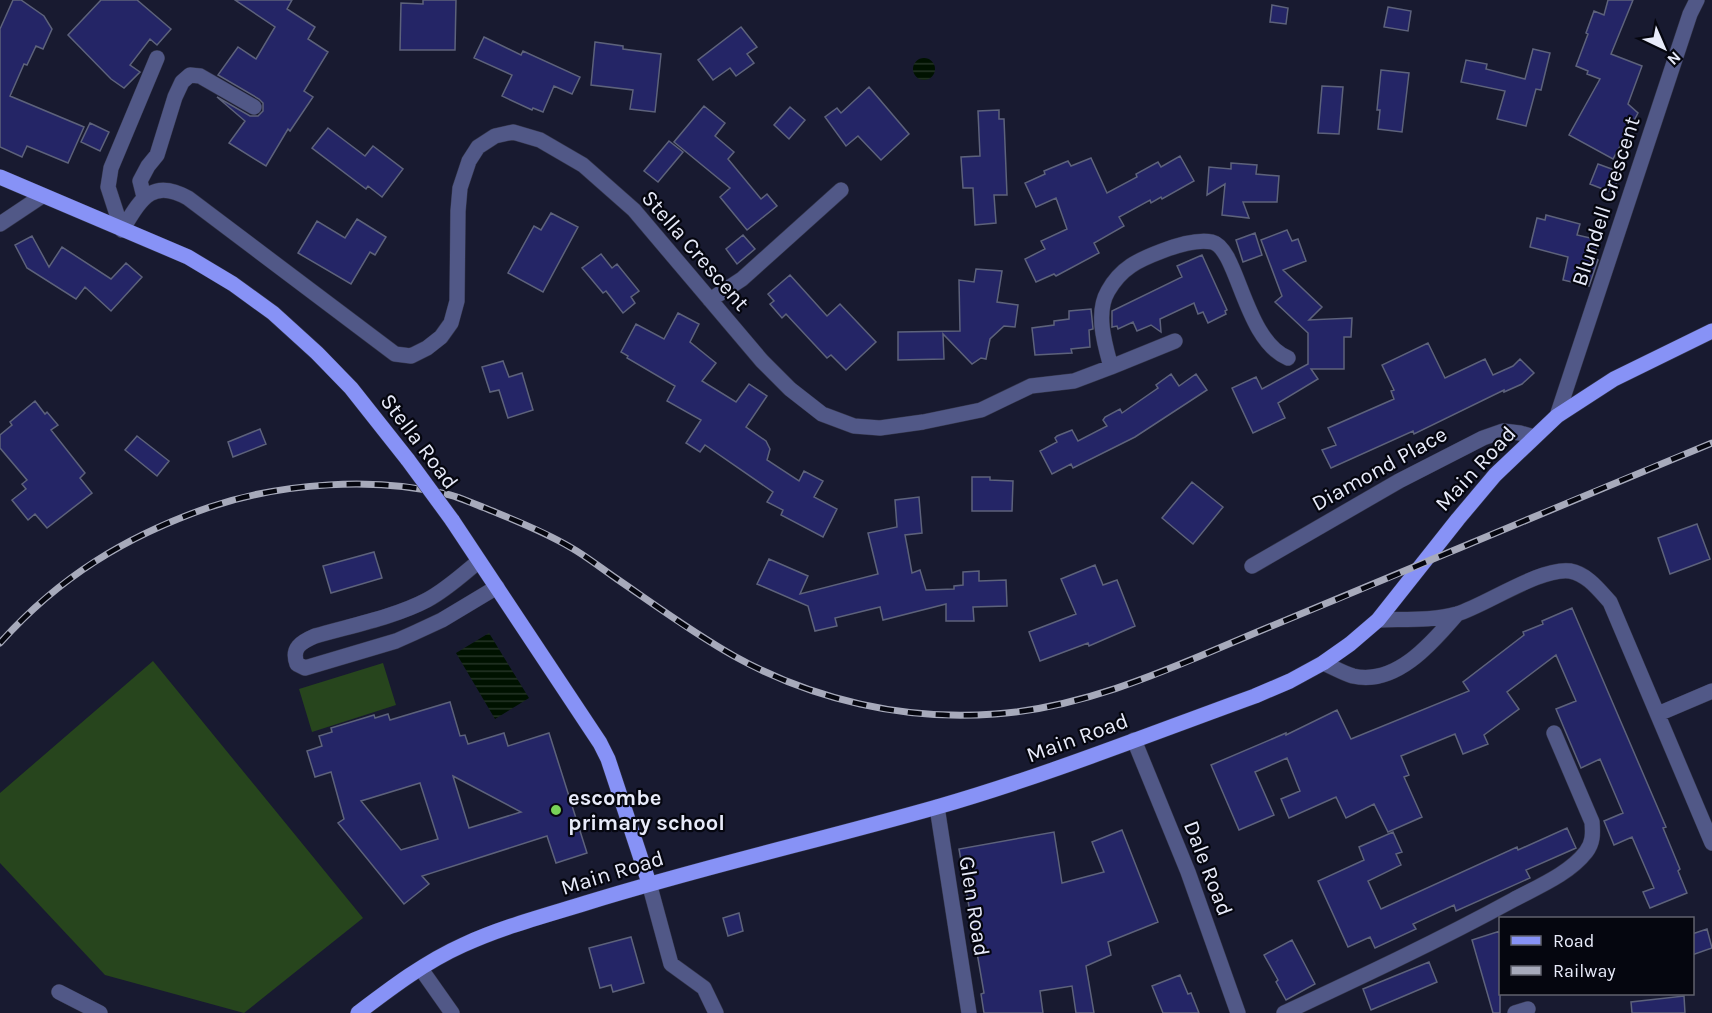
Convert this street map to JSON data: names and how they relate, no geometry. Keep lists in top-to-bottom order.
{
  "streets": {
    "main road": ["Stella Road", "Main Road"],
    "street": [
      "Blundell Crescent",
      "Stella Crescent",
      "Diamond Place",
      "Dale Road",
      "Glen Road"
    ]
  },
  "crossings": [
    ["Blundell Crescent", "Main Road"],
    ["Stella Road", "Main Road"],
    ["Diamond Place", "Main Road"],
    ["Main Road", "Dale Road"],
    ["Main Road", "Glen Road"]
  ],
  "places": ["escombe primary school"],
  "legend": ["Road", "Railway"],
  "north": "bottom right"
}
